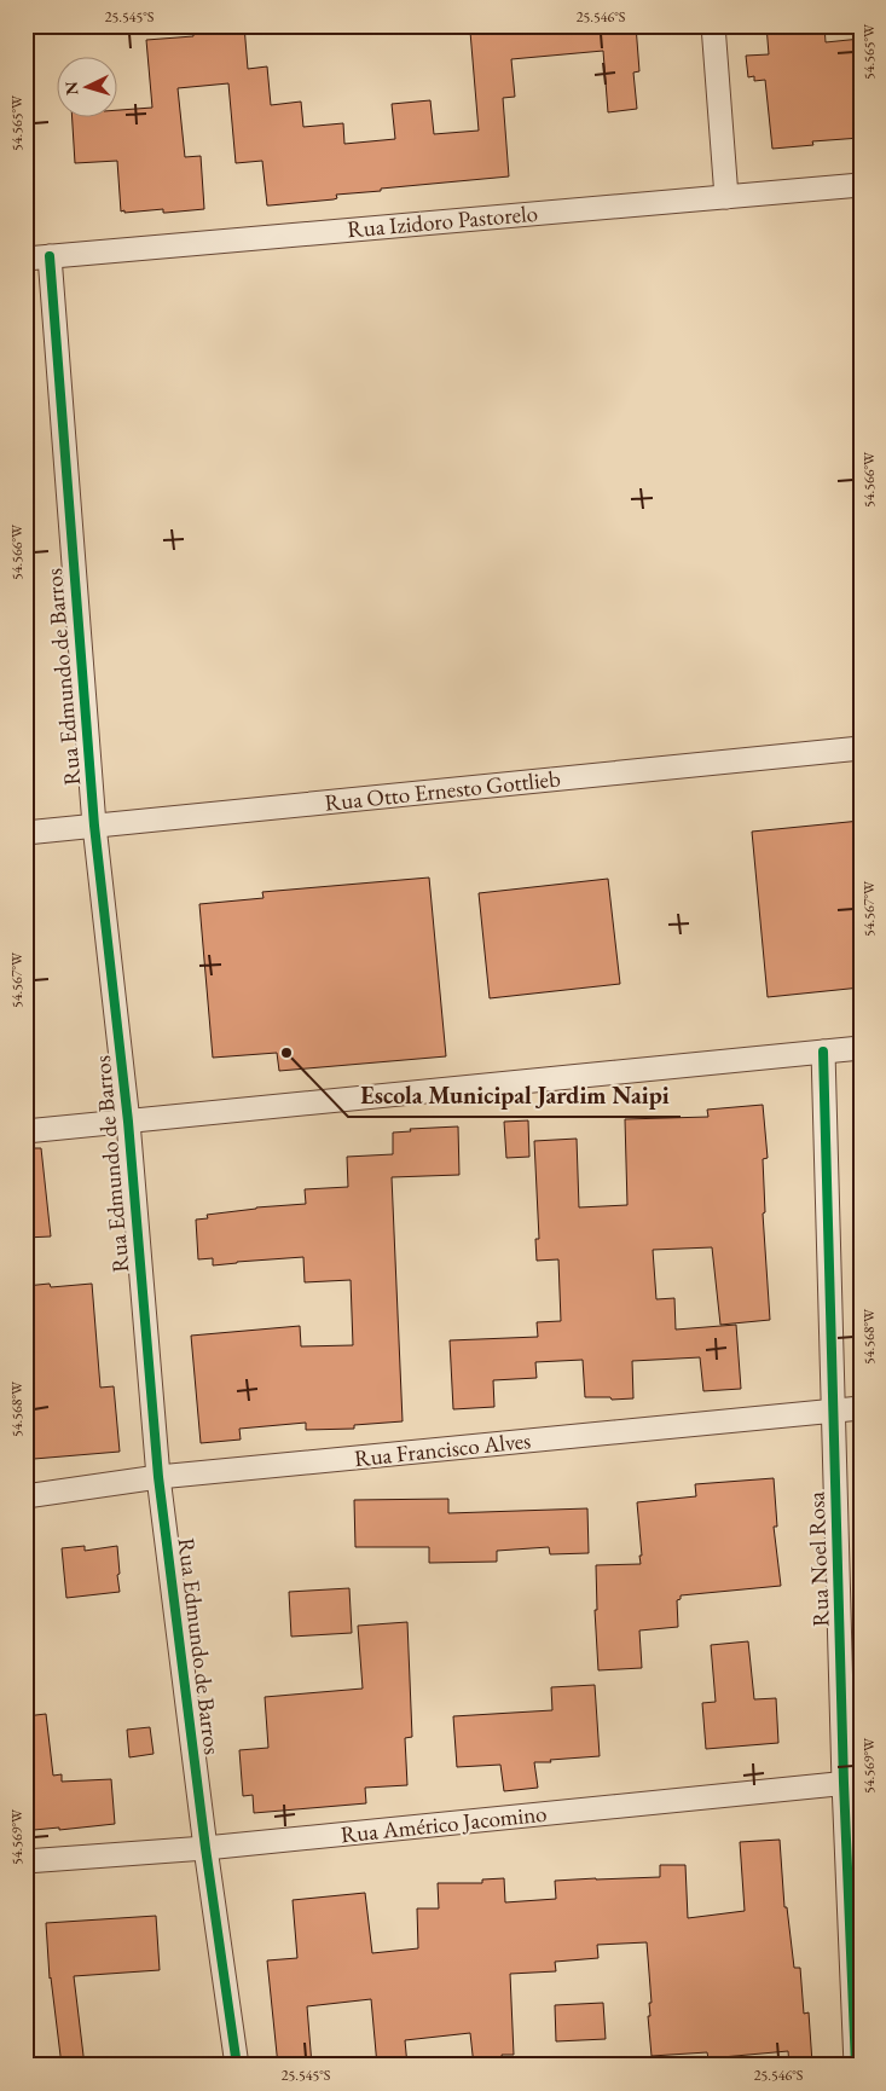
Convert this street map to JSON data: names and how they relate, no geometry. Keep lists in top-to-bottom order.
{
  "streets": {
    "street": [
      "Rua Izidoro Pastorelo",
      "Rua Edmundo de Barros",
      "Rua Otto Ernesto Gottlieb",
      "Rua Francisco Alves",
      "Rua Noel Rosa",
      "Rua Américo Jacomino"
    ]
  },
  "crossings": [
    ["Rua Izidoro Pastorelo", "Rua Edmundo de Barros"],
    ["Rua Edmundo de Barros", "Rua Otto Ernesto Gottlieb"],
    ["Rua Edmundo de Barros", "Rua Francisco Alves"],
    ["Rua Edmundo de Barros", "Rua Américo Jacomino"],
    ["Rua Francisco Alves", "Rua Noel Rosa"],
    ["Rua Noel Rosa", "Rua Américo Jacomino"]
  ],
  "places": ["Escola Municipal Jardim Naipi"],
  "north": "left",
  "coordinates": [
    "25.545°S",
    "25.546°S",
    "54.565°W",
    "54.566°W",
    "54.567°W",
    "54.568°W",
    "54.569°W"
  ]
}
